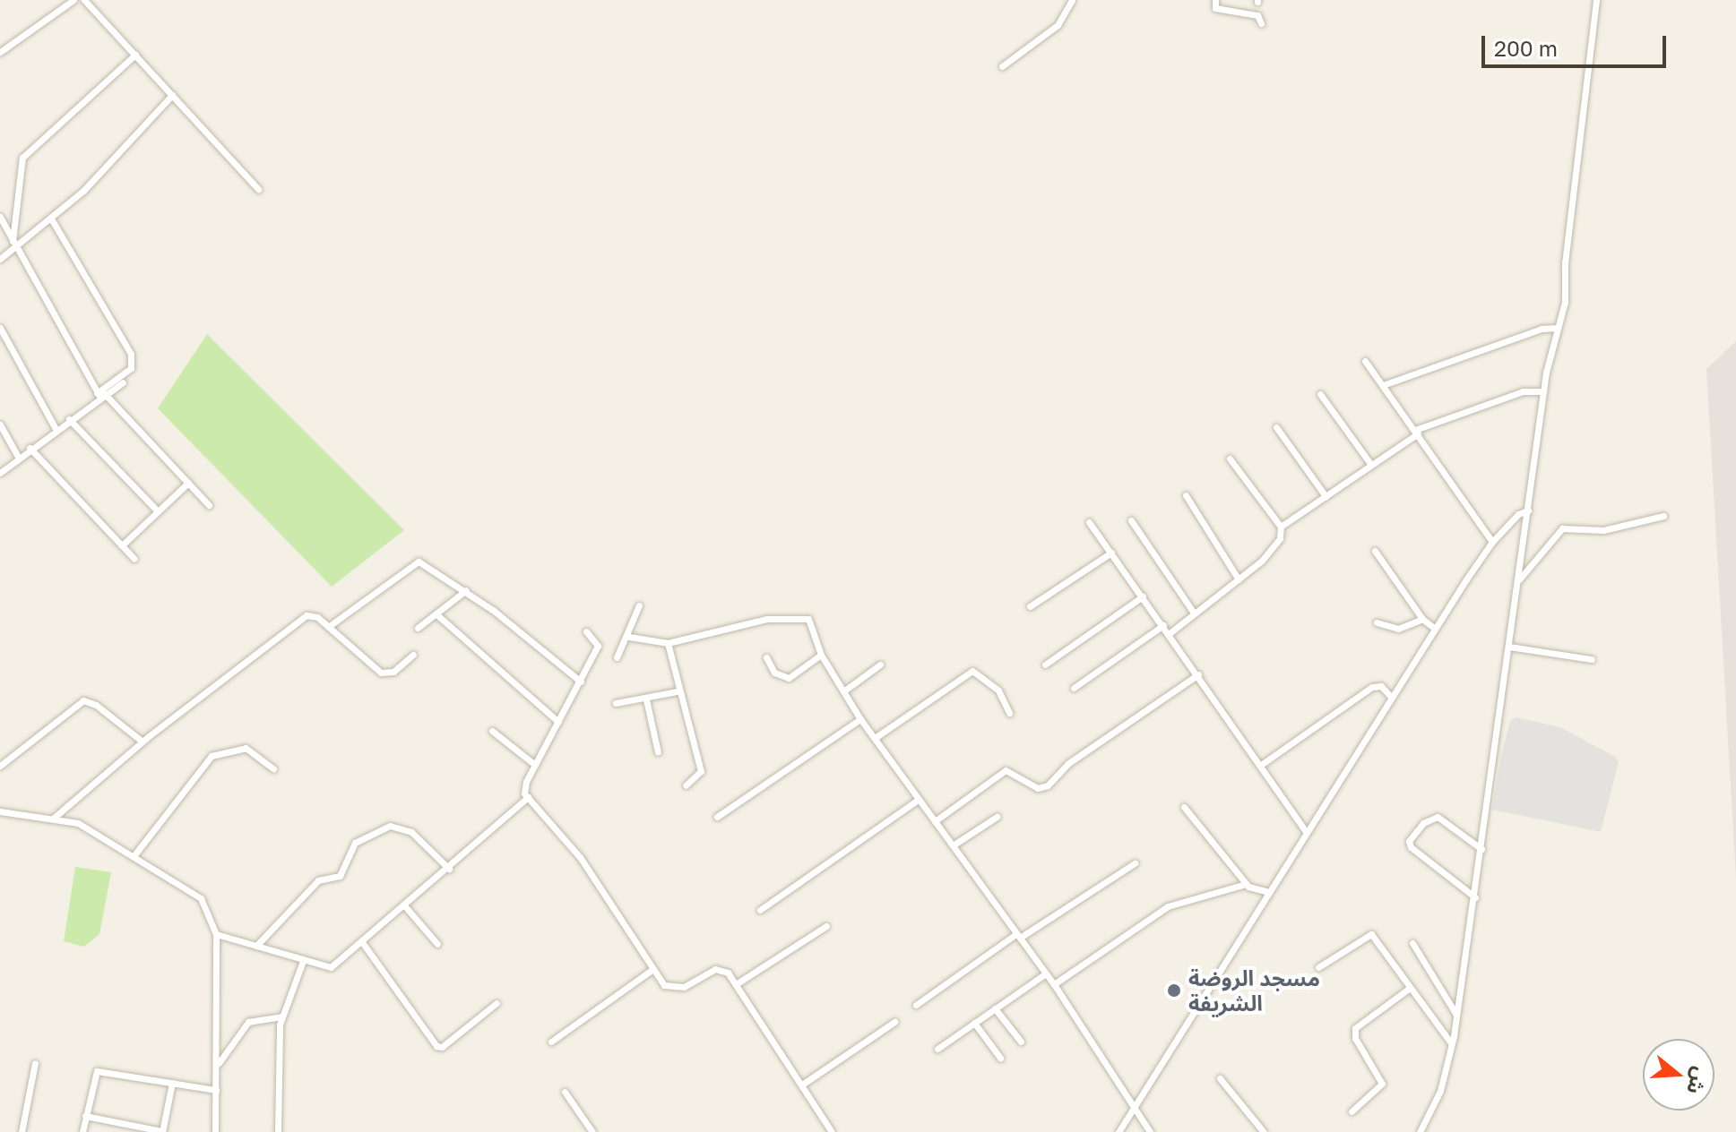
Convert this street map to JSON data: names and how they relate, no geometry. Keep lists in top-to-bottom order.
{
  "places": ["مسجد الروضة الشريفة"],
  "scale_bar": "200 m",
  "north": "right"
}
